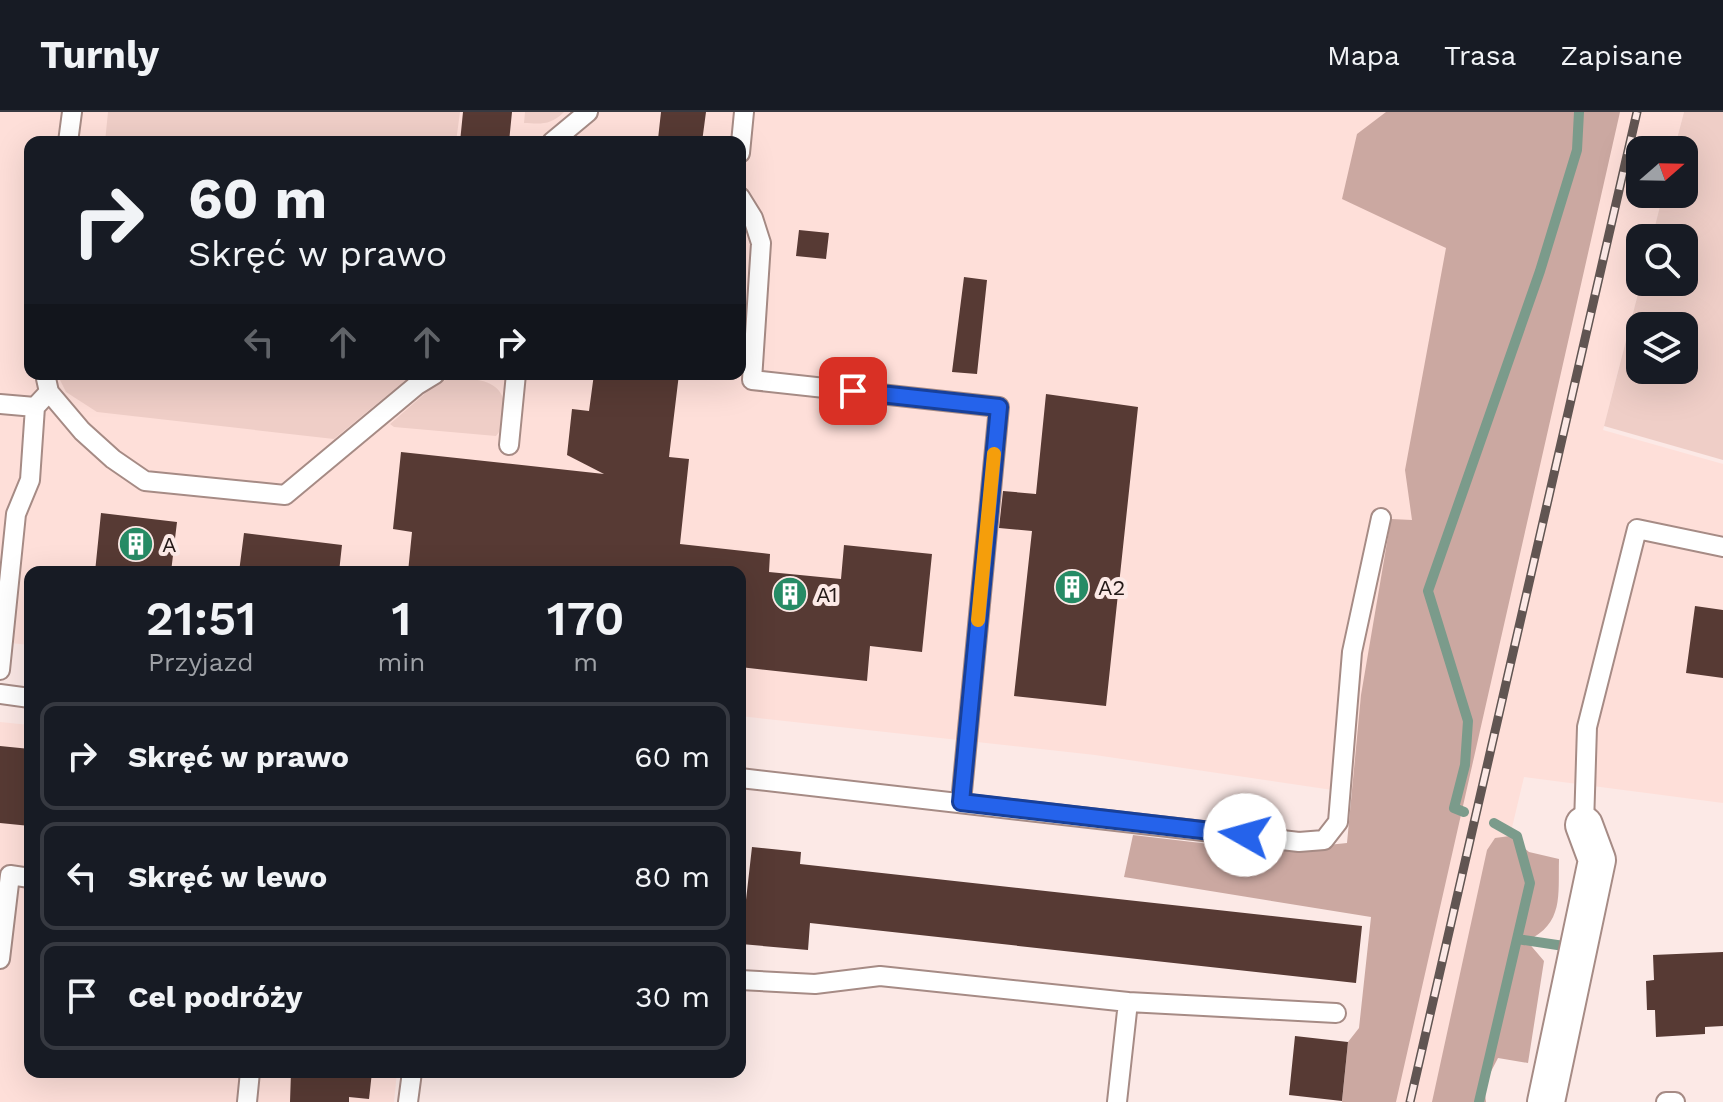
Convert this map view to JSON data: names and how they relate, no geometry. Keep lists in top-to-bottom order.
{
  "places": {
    "building": ["A", "A2", "A1"]
  },
  "north": "right",
  "page": {
    "header": "Turnly",
    "nav": ["Mapa", "Trasa", "Zapisane"],
    "turn": ["60 m", "Skręć w prawo"],
    "eta": [
      "21:51",
      "Przyjazd",
      "1",
      "min",
      "170",
      "m"
    ],
    "list": [
      {
        "name": "Skręć w prawo",
        "value": "60 m"
      },
      {
        "name": "Skręć w lewo",
        "value": "80 m"
      },
      {
        "name": "Cel podróży",
        "value": "30 m"
      }
    ]
  }
}
